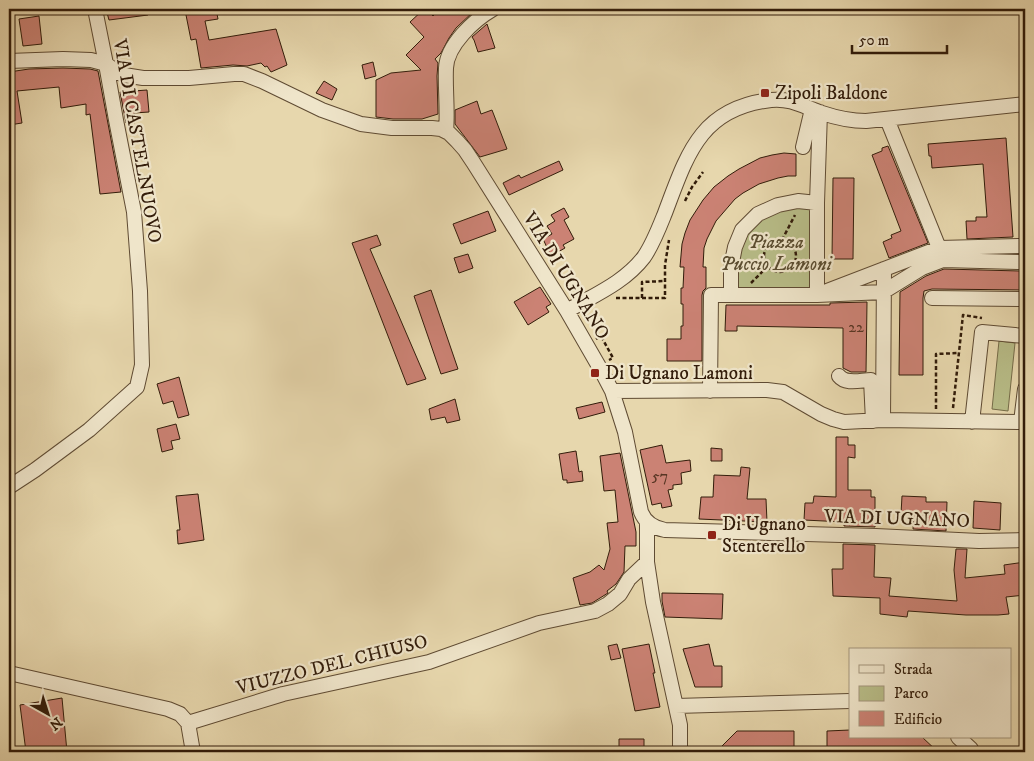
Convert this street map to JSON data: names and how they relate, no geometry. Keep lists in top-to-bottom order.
{
  "streets": {
    "street": ["VIA DI CASTELNUOVO", "VIA DI UGNANO", "VIUZZO DEL CHIUSO"]
  },
  "parks": ["Piazza Puccio Lamoni"],
  "places": {
    "transit": ["Zipoli Baldone", "Di Ugnano Lamoni", "Di Ugnano Stenterello"]
  },
  "house_numbers": ["22", "57"],
  "legend": ["Strada", "Parco", "Edificio"],
  "scale_bar": "50 m",
  "north": "bottom right"
}
